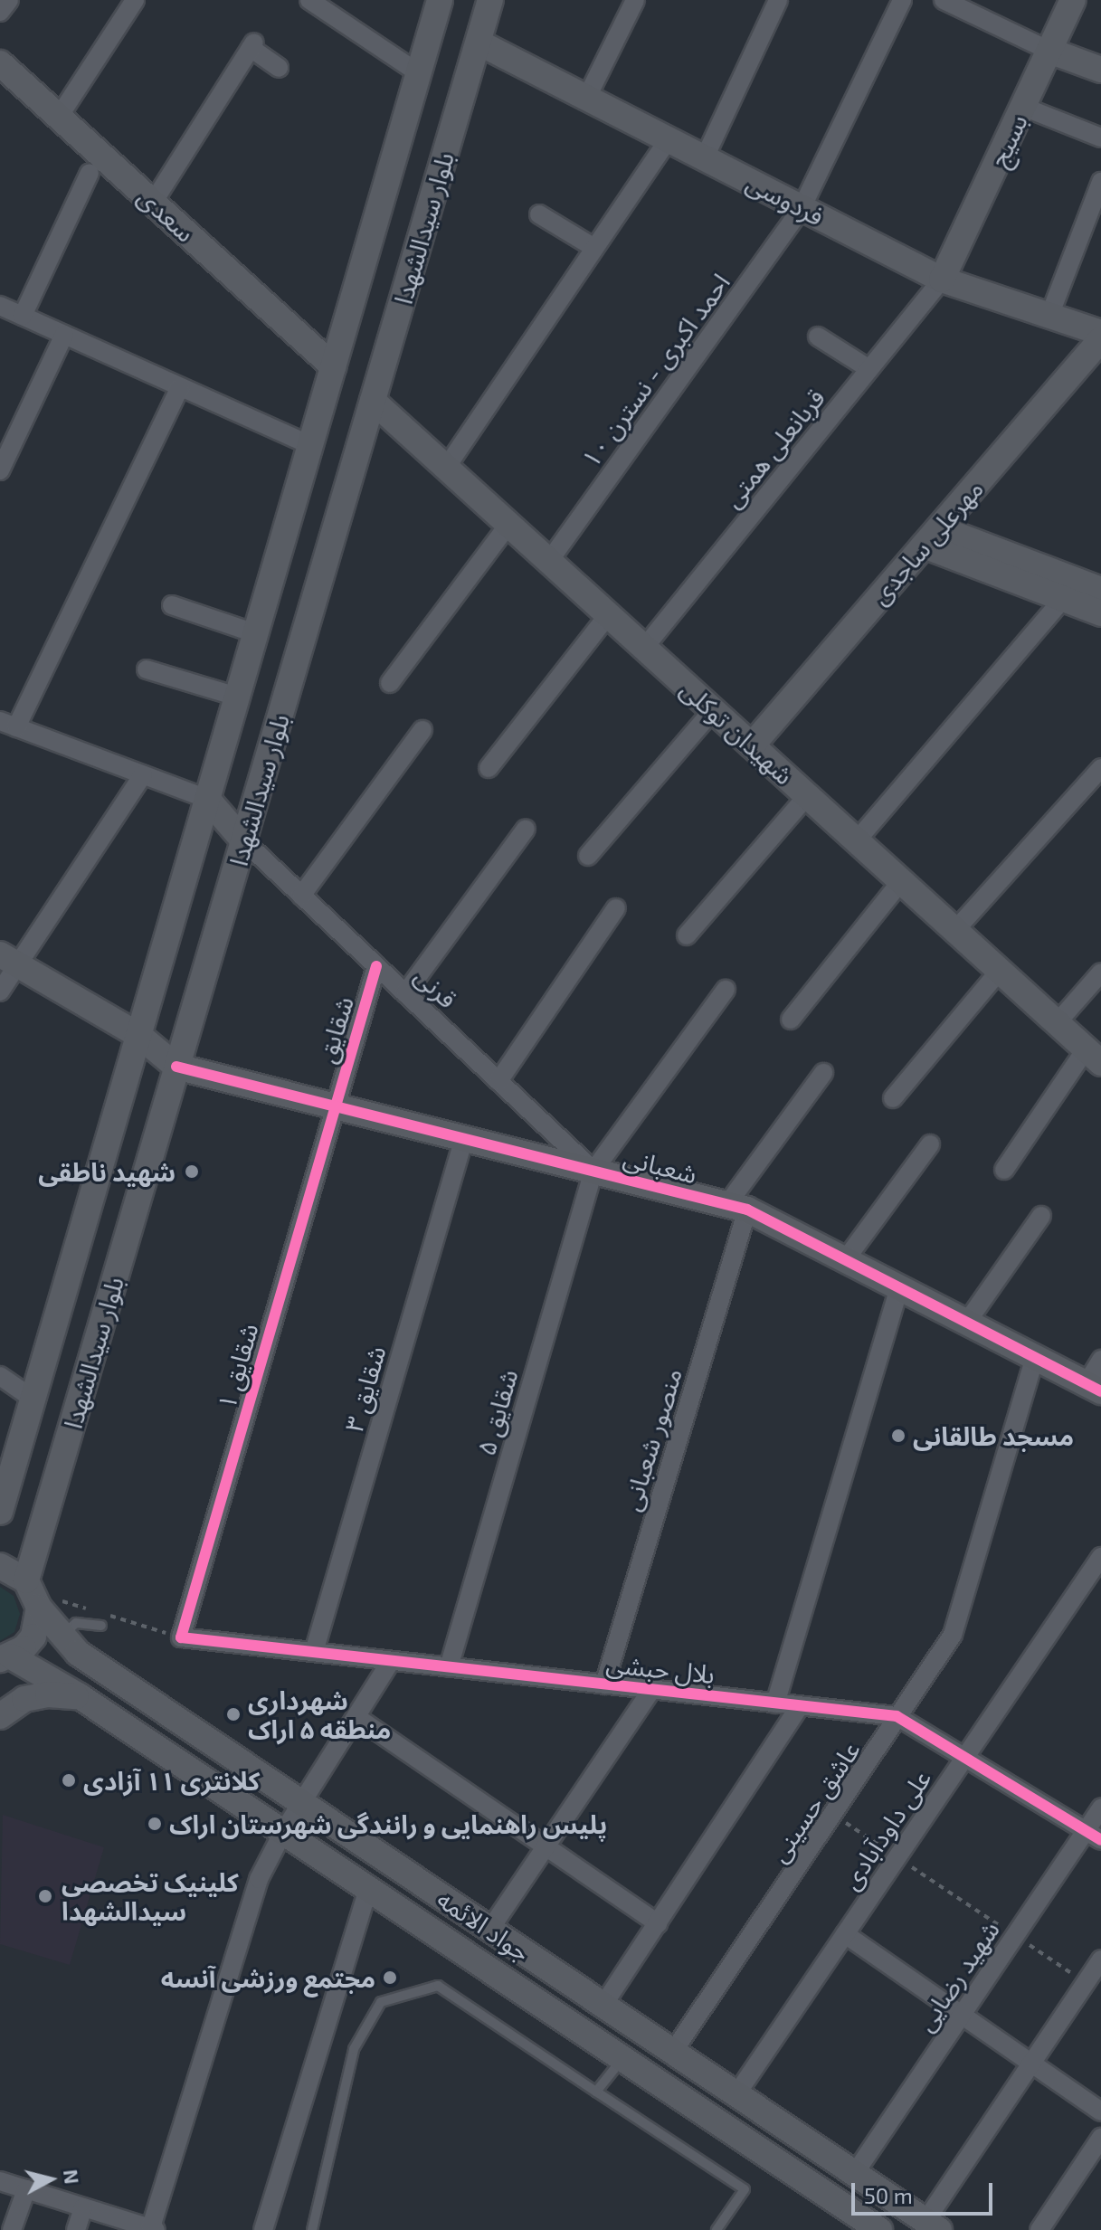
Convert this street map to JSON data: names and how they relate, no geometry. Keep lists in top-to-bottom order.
{
  "streets": {
    "main road": [
      "بسیج",
      "فردوسی",
      "سعدی",
      "بلوار سیدالشهدا",
      "مهرعلی ساجدی",
      "شهیدان توکلی",
      "شعبانی",
      "جواد الائمه"
    ],
    "street": [
      "احمد اکبری - نسترن ۱۰",
      "قربانعلی همتی",
      "قرنی",
      "شقایق",
      "شقایق ۱",
      "شقایق ۳",
      "شقایق ۵",
      "منصور شعبانی",
      "بلال حبشی",
      "عاشق حسینی",
      "علی داودآبادی",
      "شهید رضایی"
    ]
  },
  "crossings": [
    ["بسیج", "فردوسی"],
    ["بسیج", "قربانعلی همتی"],
    ["فردوسی", "بلوار سیدالشهدا"],
    ["فردوسی", "احمد اکبری - نسترن ۱۰"],
    ["فردوسی", "قربانعلی همتی"],
    ["سعدی", "بلوار سیدالشهدا"],
    ["بلوار سیدالشهدا", "شهیدان توکلی"],
    ["بلوار سیدالشهدا", "قرنی"],
    ["بلوار سیدالشهدا", "شعبانی"],
    ["بلوار سیدالشهدا", "جواد الائمه"],
    ["احمد اکبری - نسترن ۱۰", "شهیدان توکلی"],
    ["قربانعلی همتی", "شهیدان توکلی"],
    ["مهرعلی ساجدی", "شهیدان توکلی"],
    ["قرنی", "شقایق"],
    ["قرنی", "شعبانی"],
    ["قرنی", "شقایق ۵"],
    ["شقایق", "شعبانی"],
    ["شقایق", "شقایق ۱"],
    ["شعبانی", "شقایق ۱"],
    ["شعبانی", "شقایق ۳"],
    ["شعبانی", "شقایق ۵"],
    ["شعبانی", "منصور شعبانی"],
    ["شعبانی", "عاشق حسینی"],
    ["شقایق ۱", "بلال حبشی"],
    ["شقایق ۳", "بلال حبشی"],
    ["شقایق ۵", "بلال حبشی"],
    ["منصور شعبانی", "بلال حبشی"],
    ["بلال حبشی", "عاشق حسینی"],
    ["بلال حبشی", "علی داودآبادی"],
    ["بلال حبشی", "شهید رضایی"],
    ["عاشق حسینی", "جواد الائمه"],
    ["علی داودآبادی", "جواد الائمه"],
    ["جواد الائمه", "شهید رضایی"]
  ],
  "places": [
    "شهید ناطقی",
    "مسجد طالقانی",
    "شهرداری منطقه ۵ اراک",
    "کلانتری ۱۱ آزادی",
    "پلیس راهنمایی و رانندگی شهرستان اراک",
    "کلینیک تخصصی سیدالشهدا",
    "مجتمع ورزشی آنسه"
  ],
  "scale_bar": "50 m",
  "north": "right"
}
